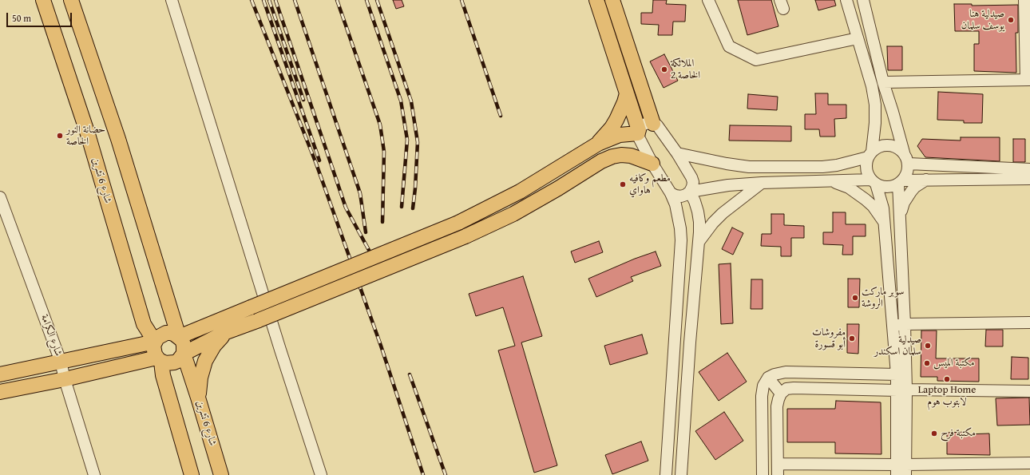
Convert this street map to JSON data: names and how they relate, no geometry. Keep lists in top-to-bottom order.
{
  "streets": {
    "main road": ["شارع 6 تشرين"],
    "street": ["شارع الكرامة"]
  },
  "places": [
    "صيدلية هنا يوسف سلمان",
    "الملائكة الخاصة 2",
    "حضانة النور الخاصة",
    "مطعم وكافيه هاواي",
    "سوبر ماركت الروشة",
    "مفروشات أبو قسورة",
    "صيدلية سلمان اسكندر",
    "مكتبة الميس",
    "Laptop Home لابتوب هوم",
    "مكتبة فرح"
  ],
  "scale_bar": "50 m"
}
